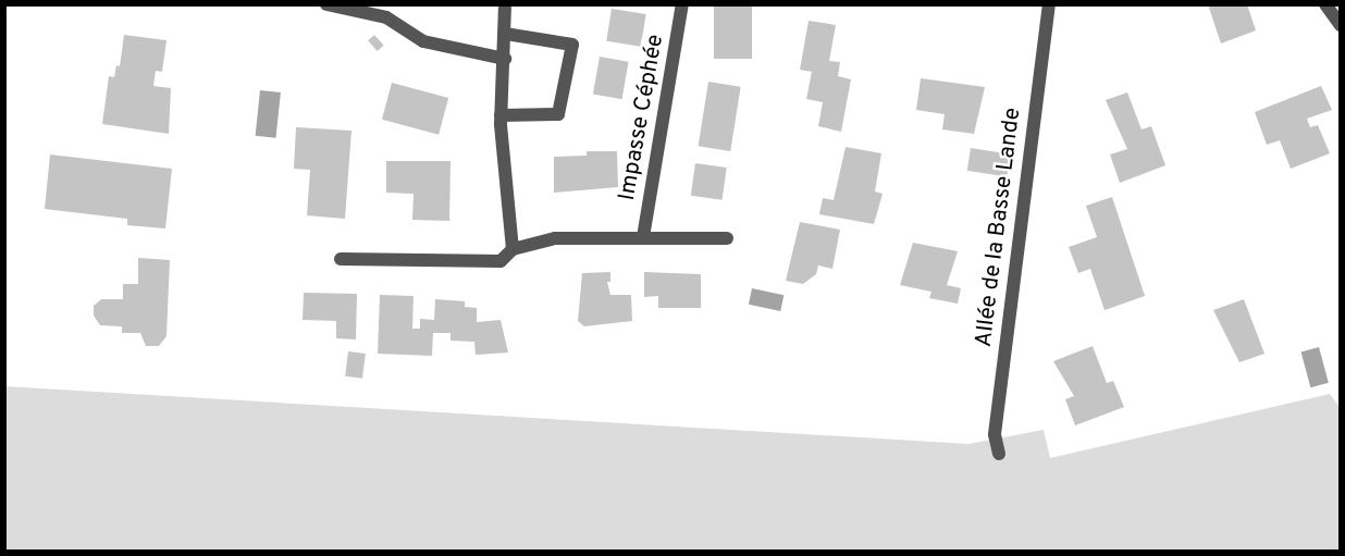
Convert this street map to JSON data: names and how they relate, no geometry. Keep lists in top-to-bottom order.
{
  "streets": {
    "street": ["Impasse Céphée", "Allée de la Basse Lande"]
  }
}
